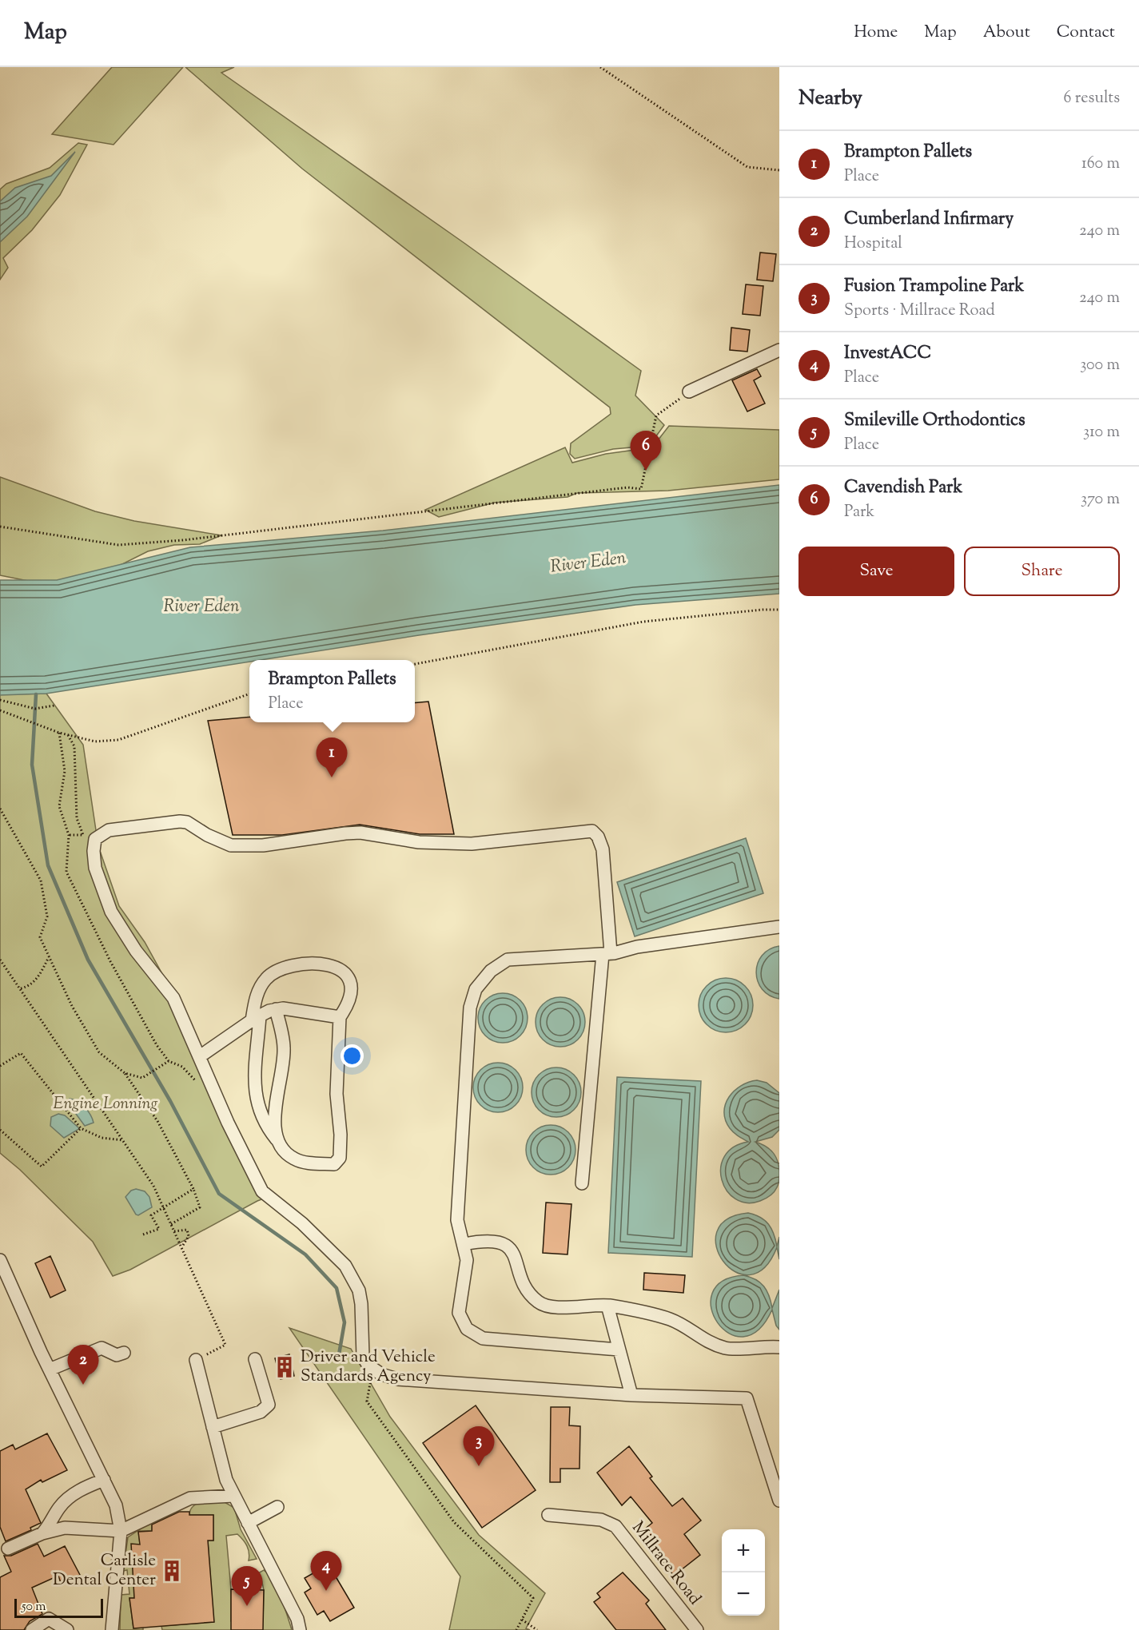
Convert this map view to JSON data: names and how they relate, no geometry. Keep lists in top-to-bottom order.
{
  "streets": {
    "street": ["Millrace Road"]
  },
  "water": ["River Eden"],
  "parks": ["Engine Lonning"],
  "places": {
    "building": ["Driver and Vehicle Standards Agency", "Carlisle Dental Center"]
  },
  "scale_bar": "50 m",
  "page": {
    "header": "Map",
    "nav": [
      "Home",
      "Map",
      "About",
      "Contact"
    ],
    "heading": ["Nearby", "6 results"],
    "list": [
      {
        "mark": "1",
        "name": "Brampton Pallets",
        "note": "Place",
        "value": "160 m"
      },
      {
        "mark": "2",
        "name": "Cumberland Infirmary",
        "note": "Hospital",
        "value": "240 m"
      },
      {
        "mark": "3",
        "name": "Fusion Trampoline Park",
        "note": "Sports · Millrace Road",
        "value": "240 m"
      },
      {
        "mark": "4",
        "name": "InvestACC",
        "note": "Place",
        "value": "300 m"
      },
      {
        "mark": "5",
        "name": "Smileville Orthodontics",
        "note": "Place",
        "value": "310 m"
      },
      {
        "mark": "6",
        "name": "Cavendish Park",
        "note": "Park",
        "value": "370 m"
      }
    ],
    "pins": [
      "6",
      "1",
      "2",
      "3",
      "4",
      "5"
    ],
    "buttons": ["Save", "Share"],
    "popup": ["Brampton Pallets", "Place"],
    "map_buttons": ["+", "−"],
    "scale": "50 m"
  }
}
